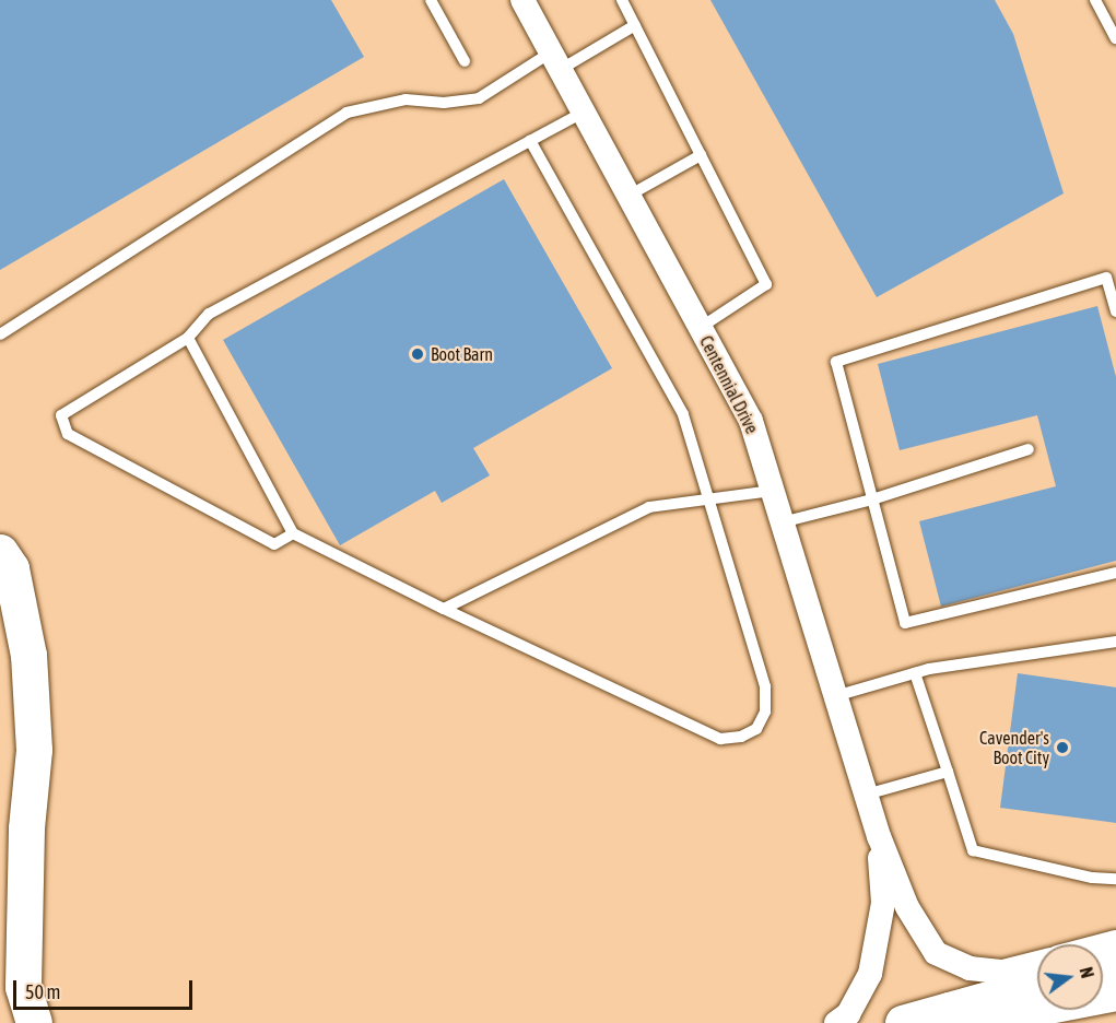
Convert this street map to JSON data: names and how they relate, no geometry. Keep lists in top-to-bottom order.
{
  "streets": {
    "street": ["Centennial Drive"]
  },
  "places": ["Boot Barn", "Cavender's Boot City"],
  "scale_bar": "50 m",
  "north": "right"
}
